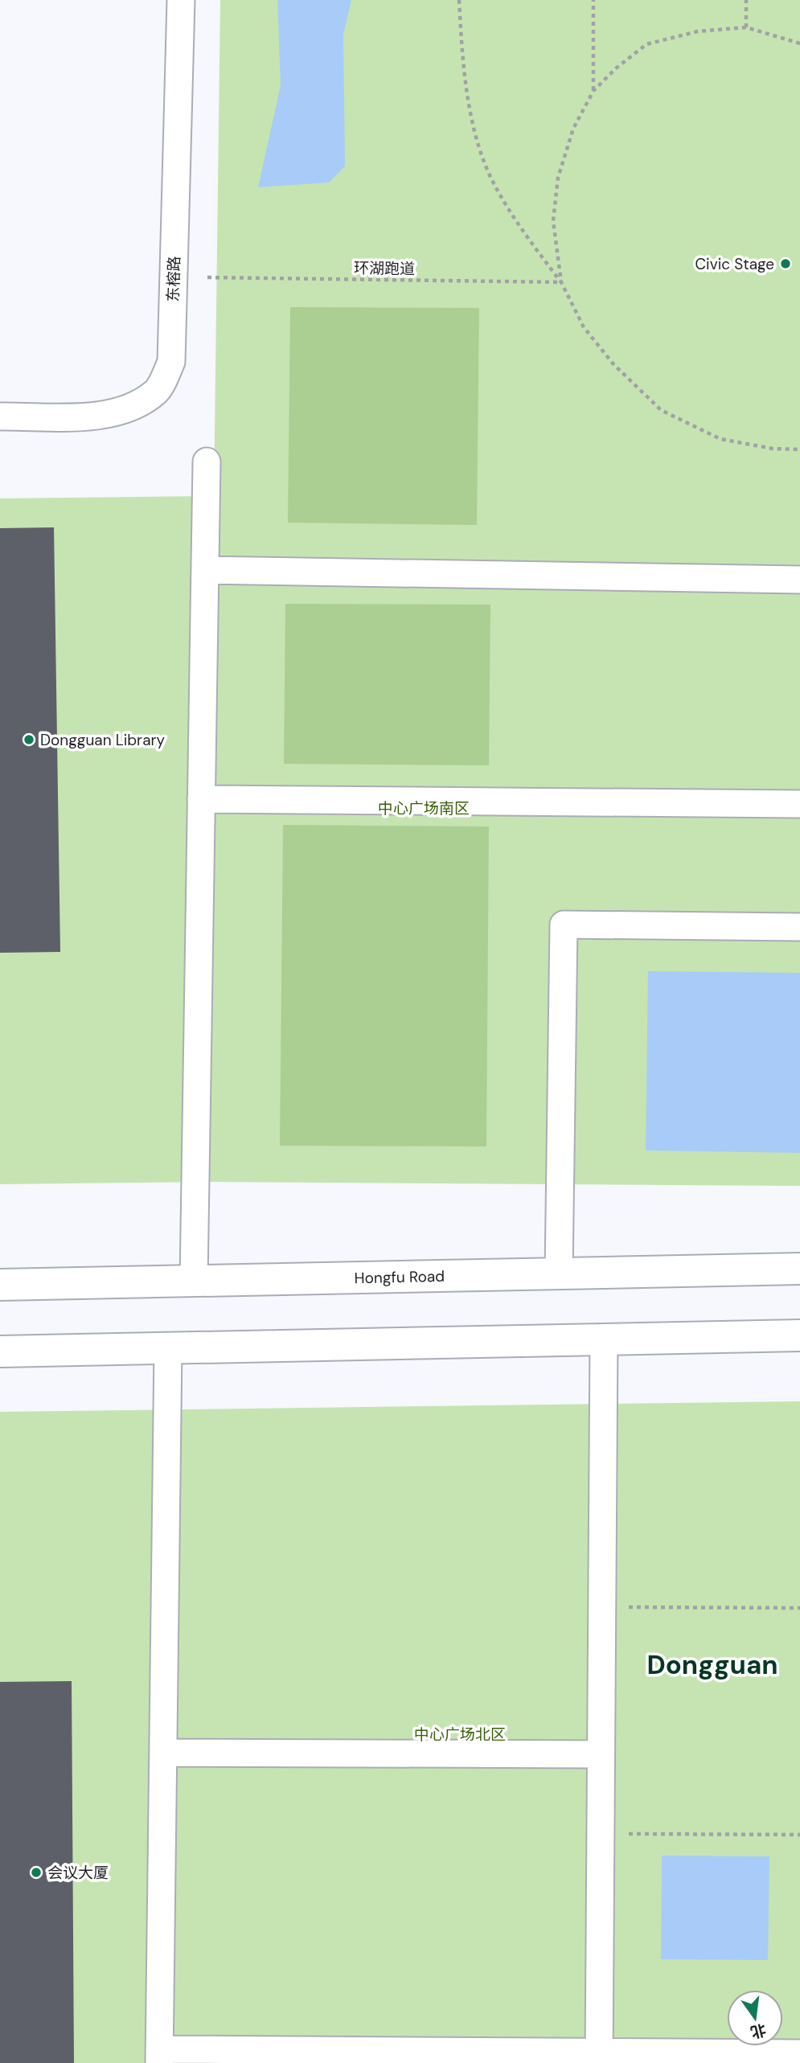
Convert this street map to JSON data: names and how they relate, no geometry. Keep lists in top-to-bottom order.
{
  "streets": {
    "main road": ["Hongfu Road"],
    "street": ["东榕路"],
    "path": ["环湖跑道"]
  },
  "districts": ["Dongguan"],
  "parks": ["中心广场南区", "中心广场北区"],
  "places": ["Civic Stage", "Dongguan Library", "会议大厦"],
  "north": "bottom"
}
